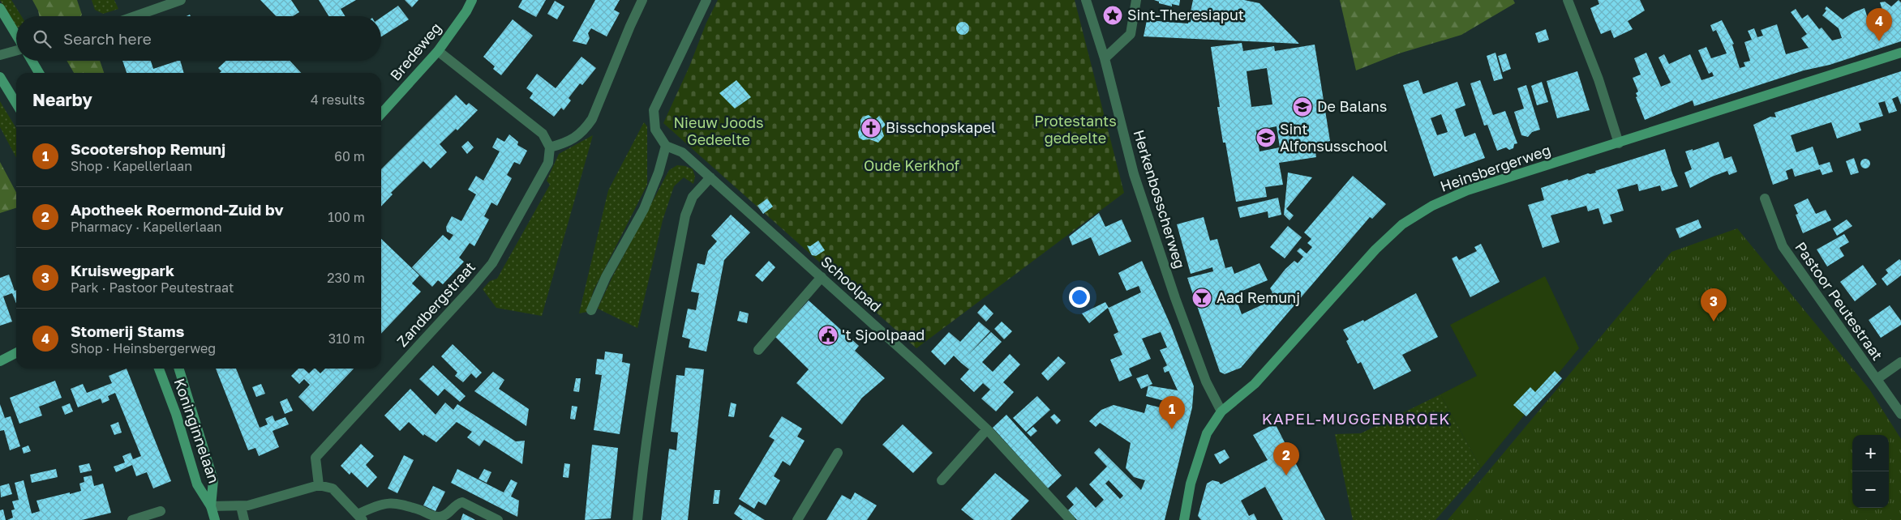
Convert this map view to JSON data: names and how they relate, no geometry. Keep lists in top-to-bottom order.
{
  "streets": {
    "street": [
      "Bredeweg",
      "Heinsbergerweg",
      "Herkenbosscherweg",
      "Schoolpad",
      "Pastoor Peutestraat",
      "Zandbergstraat",
      "Koninginnelaan"
    ]
  },
  "crossings": [
    ["Heinsbergerweg", "Herkenbosscherweg"]
  ],
  "districts": ["KAPEL-MUGGENBROEK"],
  "parks": ["Protestants gedeelte", "Nieuw Joods Gedeelte", "Oude Kerkhof"],
  "places": {
    "place": ["Sint-Theresiaput"],
    "school or university": ["De Balans", "Sint Alfonsusschool"],
    "church": ["Bisschopskapel"],
    "bar": ["Aad Remunj"],
    "public building": ["'t Sjoolpaad"]
  },
  "page": {
    "pins": [
      "4",
      "3",
      "1",
      "2"
    ],
    "search": "Search here",
    "heading": ["Nearby", "4 results"],
    "list": [
      {
        "mark": "1",
        "name": "Scootershop Remunj",
        "note": "Shop · Kapellerlaan",
        "value": "60 m"
      },
      {
        "mark": "2",
        "name": "Apotheek Roermond-Zuid bv",
        "note": "Pharmacy · Kapellerlaan",
        "value": "100 m"
      },
      {
        "mark": "3",
        "name": "Kruiswegpark",
        "note": "Park · Pastoor Peutestraat",
        "value": "230 m"
      },
      {
        "mark": "4",
        "name": "Stomerij Stams",
        "note": "Shop · Heinsbergerweg",
        "value": "310 m"
      }
    ],
    "map_buttons": ["+", "−"]
  }
}
